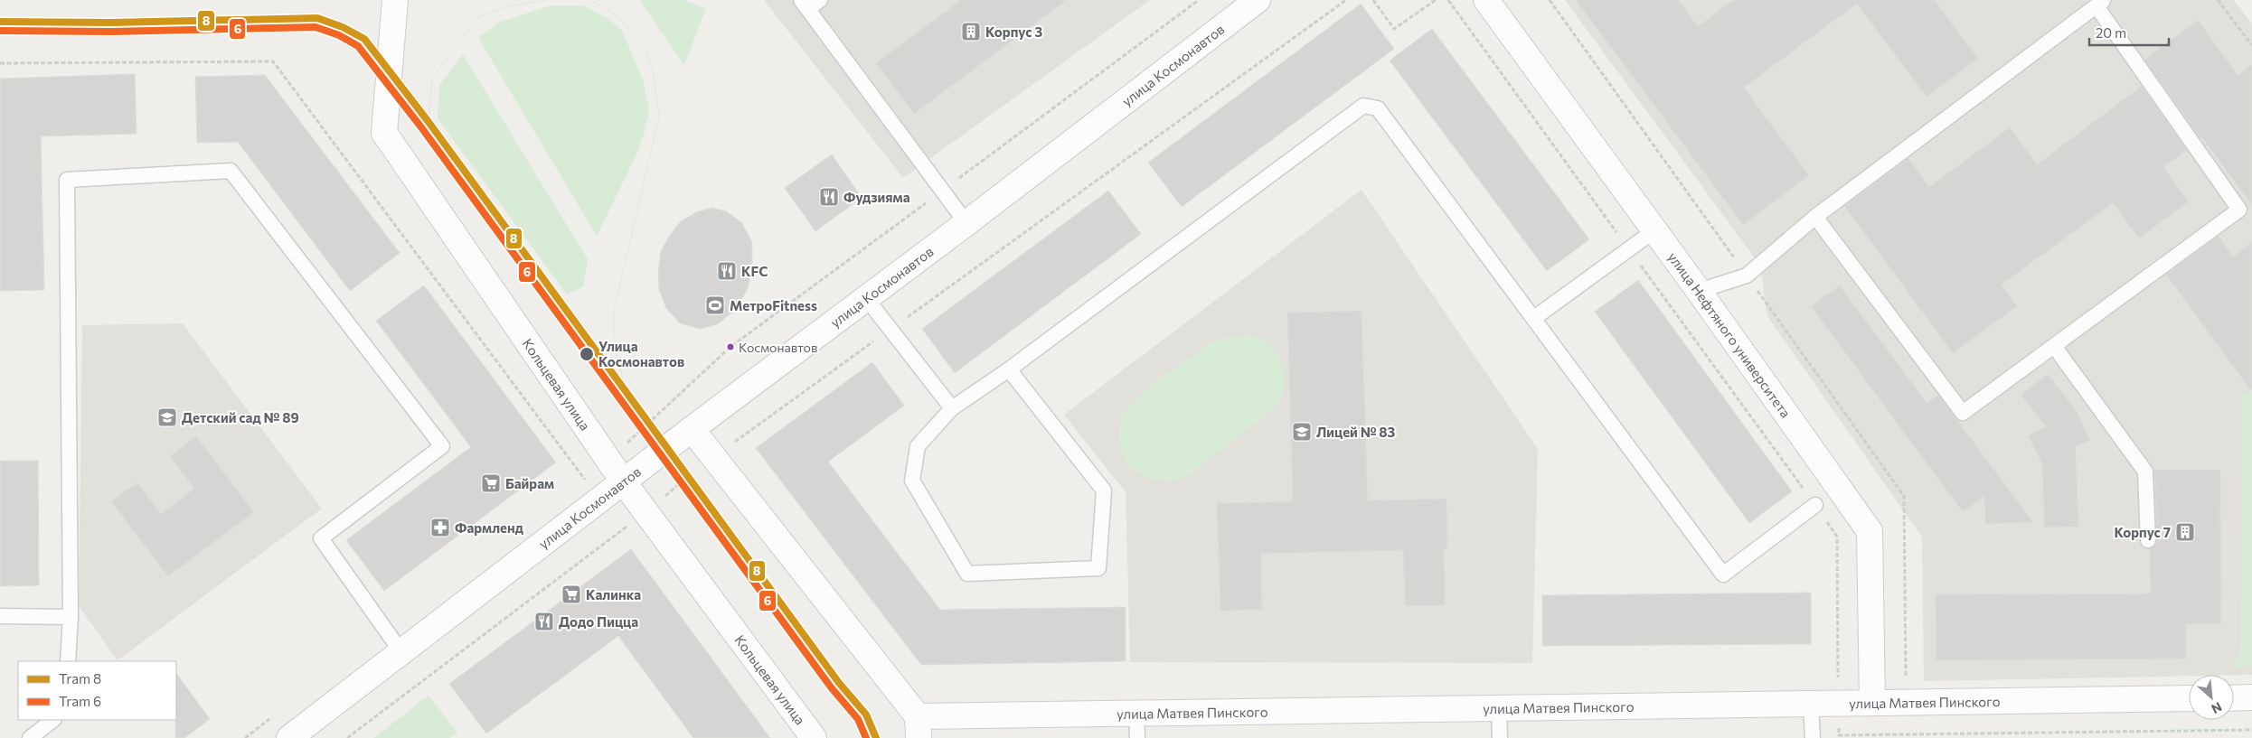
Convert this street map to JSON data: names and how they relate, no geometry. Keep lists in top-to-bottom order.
{
  "streets": {
    "street": [
      "улица Космонавтов",
      "улица Нефтяного университета",
      "Кольцевая улица",
      "улица Матвея Пинского"
    ]
  },
  "crossings": [
    ["улица Космонавтов", "Кольцевая улица"],
    ["улица Нефтяного университета", "улица Матвея Пинского"]
  ],
  "places": {
    "building": ["Корпус 3", "Корпус 7"],
    "restaurant": ["Фудзияма", "KFC", "Додо Пицца"],
    "sports": ["МетроFitness"],
    "other": ["Космонавтов", "Улица Космонавтов"],
    "school or university": ["Детский сад № 89", "Лицей № 83"],
    "supermarket": ["Байрам", "Калинка"],
    "pharmacy": ["Фармленд"]
  },
  "lines": ["tram line 8", "tram line 6"],
  "legend": ["Tram 8", "Tram 6"],
  "scale_bar": "20 m",
  "north": "bottom right"
}
